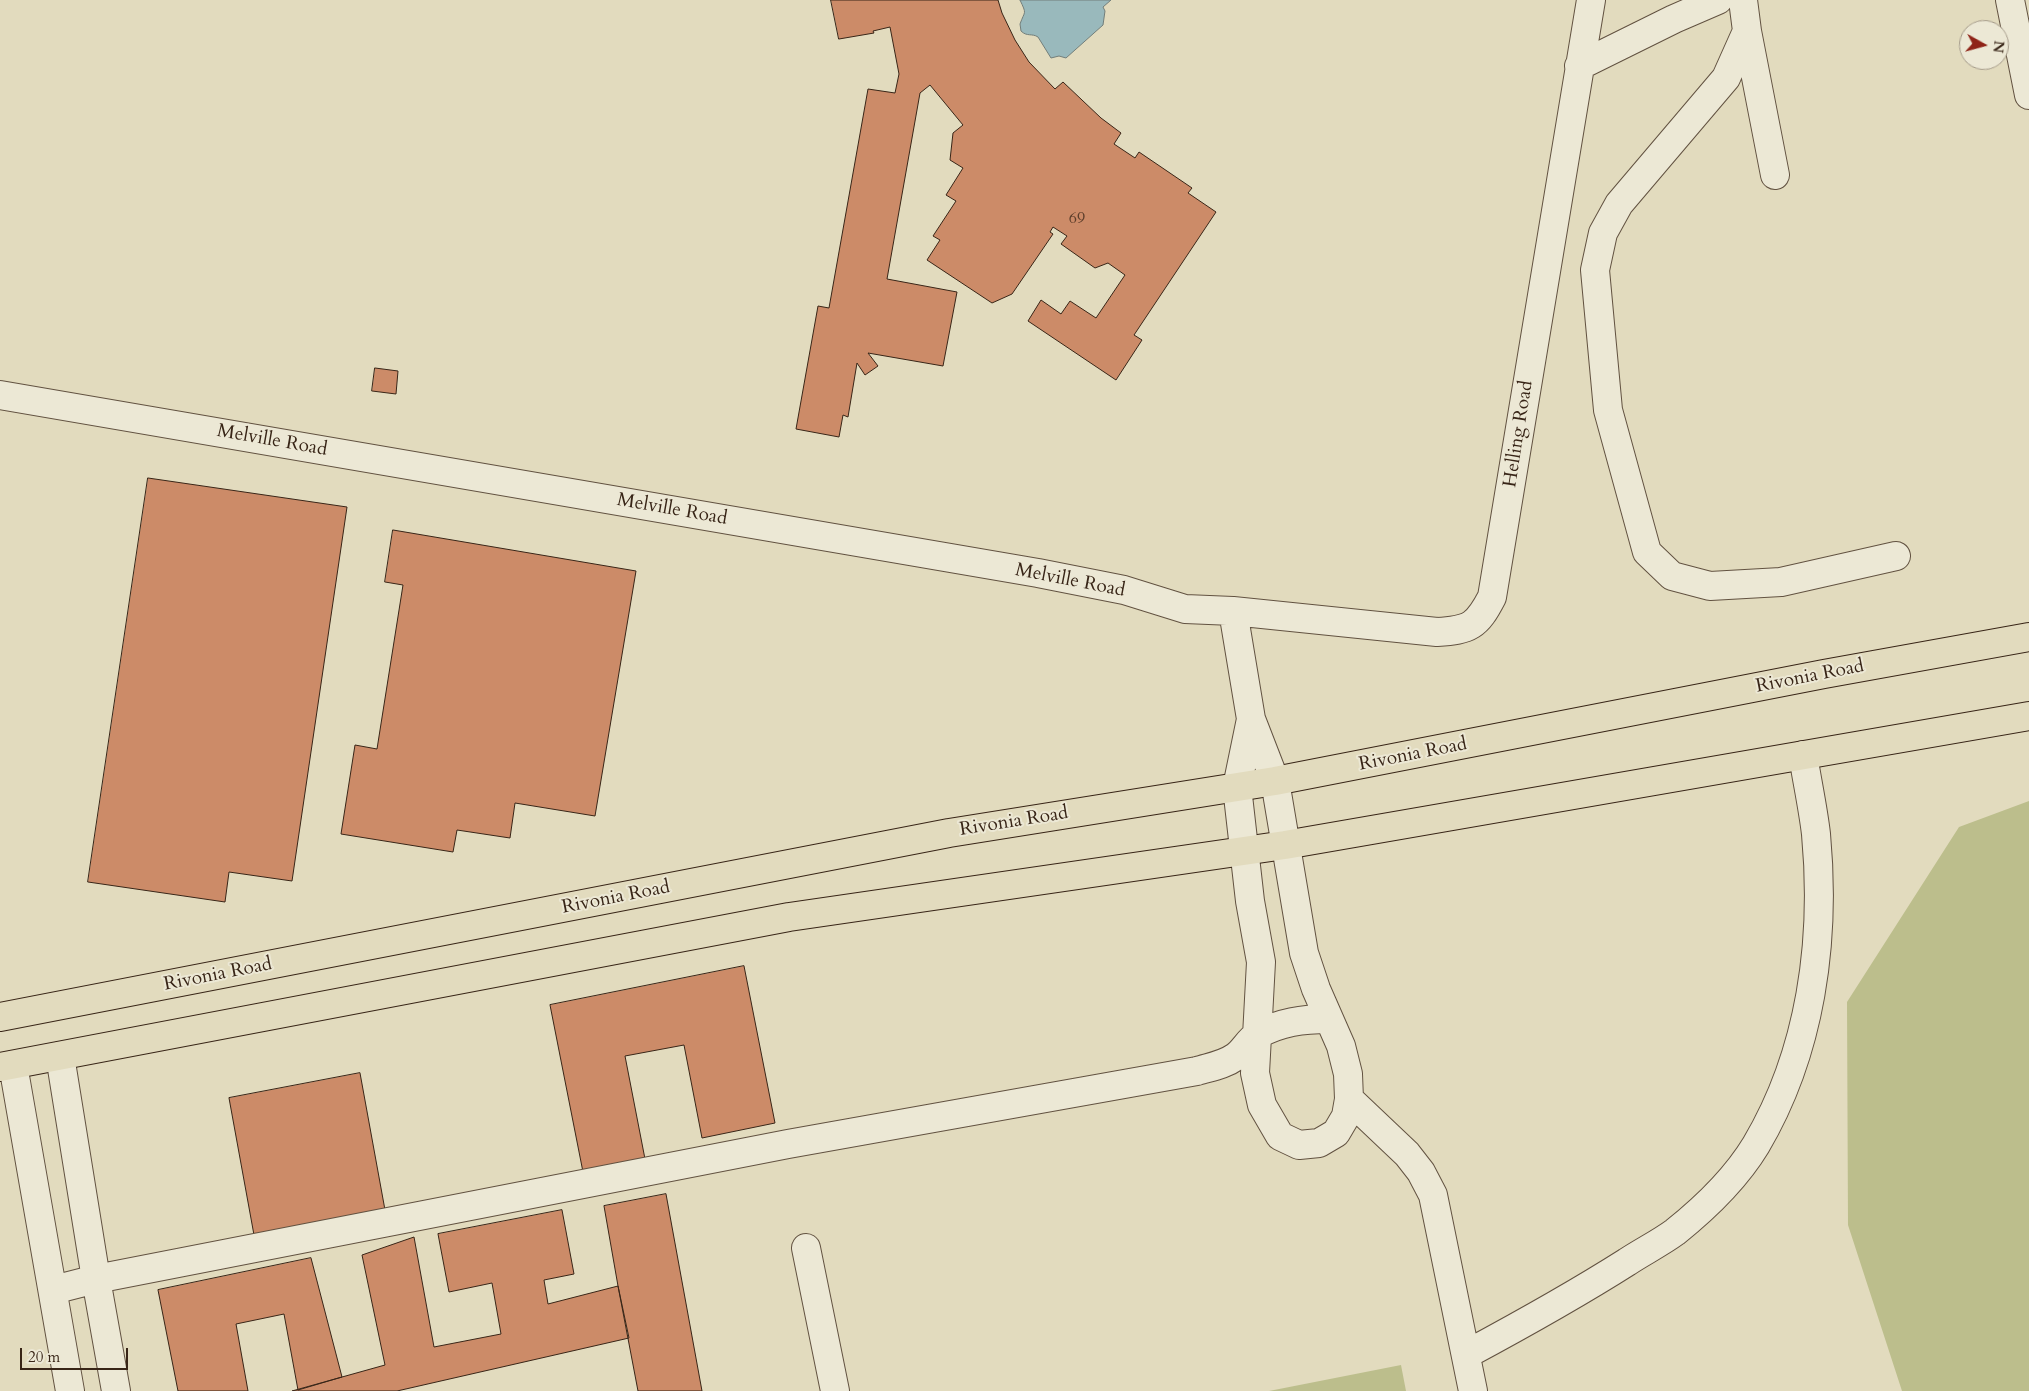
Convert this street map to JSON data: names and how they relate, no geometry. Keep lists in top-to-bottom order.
{
  "streets": {
    "main road": ["Rivonia Road"],
    "street": ["Helling Road", "Melville Road"]
  },
  "crossings": [
    ["Helling Road", "Melville Road"]
  ],
  "house_numbers": ["69"],
  "scale_bar": "20 m",
  "north": "right"
}
